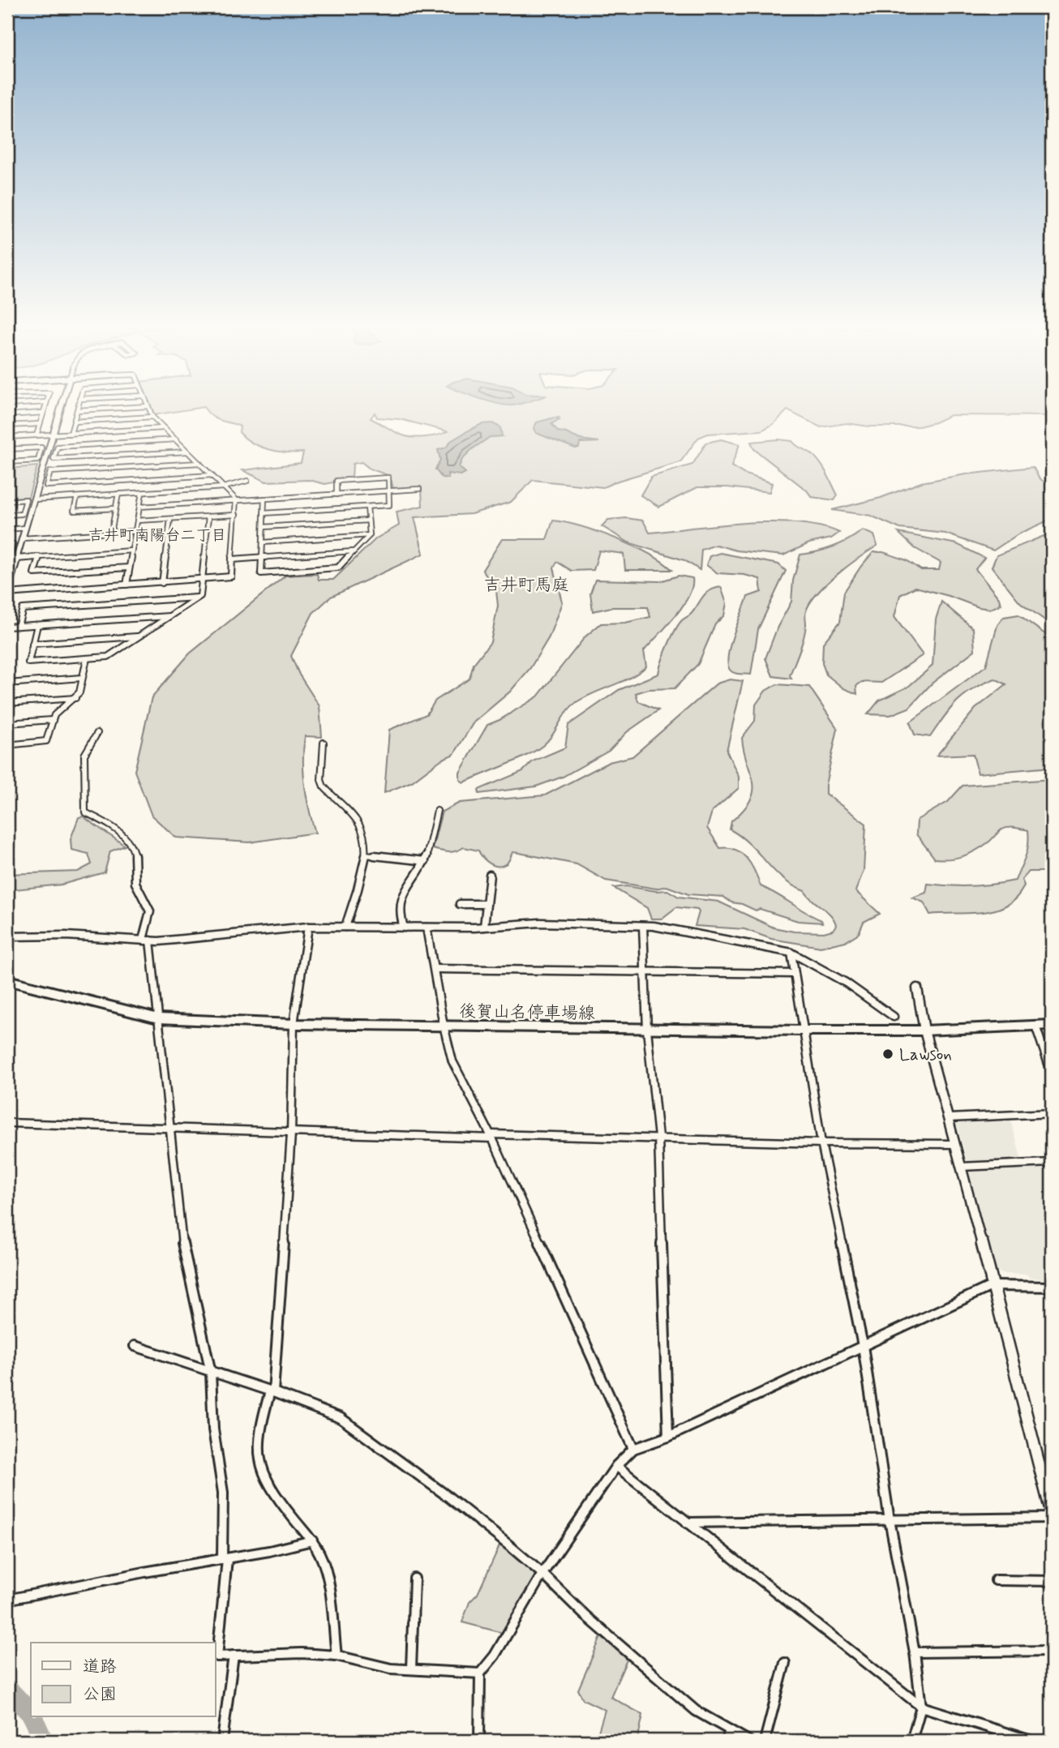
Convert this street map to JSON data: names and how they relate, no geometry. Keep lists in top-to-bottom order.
{
  "streets": {
    "main road": ["後賀山名停車場線"]
  },
  "districts": ["吉井町南陽台二丁目", "吉井町馬庭"],
  "places": ["Lawson"],
  "legend": ["道路", "公園"]
}
